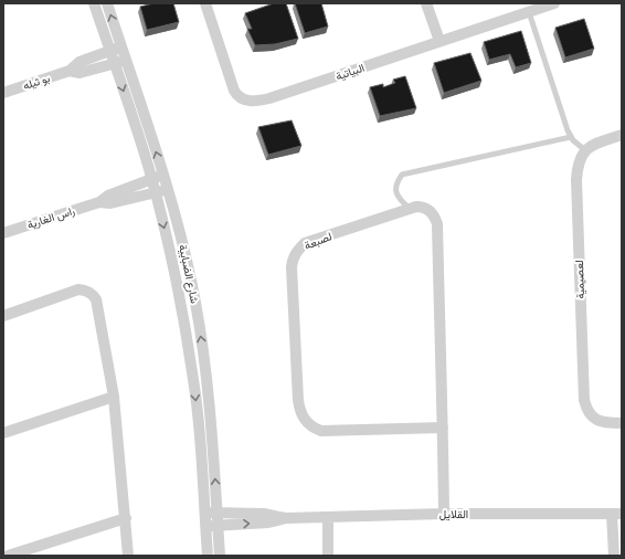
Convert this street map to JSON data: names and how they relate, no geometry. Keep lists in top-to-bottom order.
{
  "streets": {
    "street": [
      "البياتية",
      "بو ثيله",
      "راس الغارية",
      "لصبعة",
      "شارع الضبابية",
      "لعصيمية",
      "القلايل"
    ]
  },
  "crossings": [
    ["بو ثيله", "شارع الضبابية"],
    ["راس الغارية", "شارع الضبابية"],
    ["لصبعة", "القلايل"],
    ["شارع الضبابية", "القلايل"]
  ]
}
